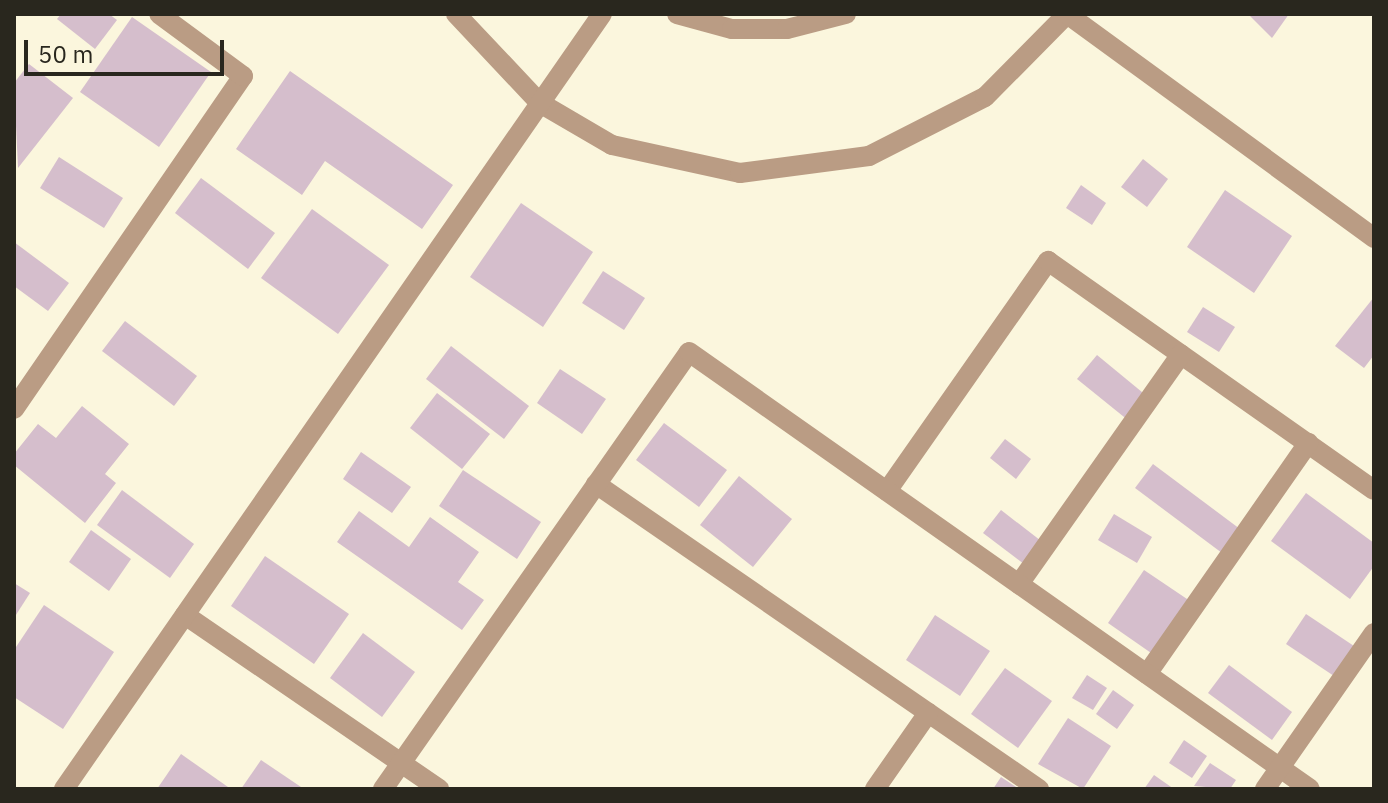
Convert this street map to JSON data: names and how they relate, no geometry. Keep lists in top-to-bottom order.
{
  "scale_bar": "50 m"
}
